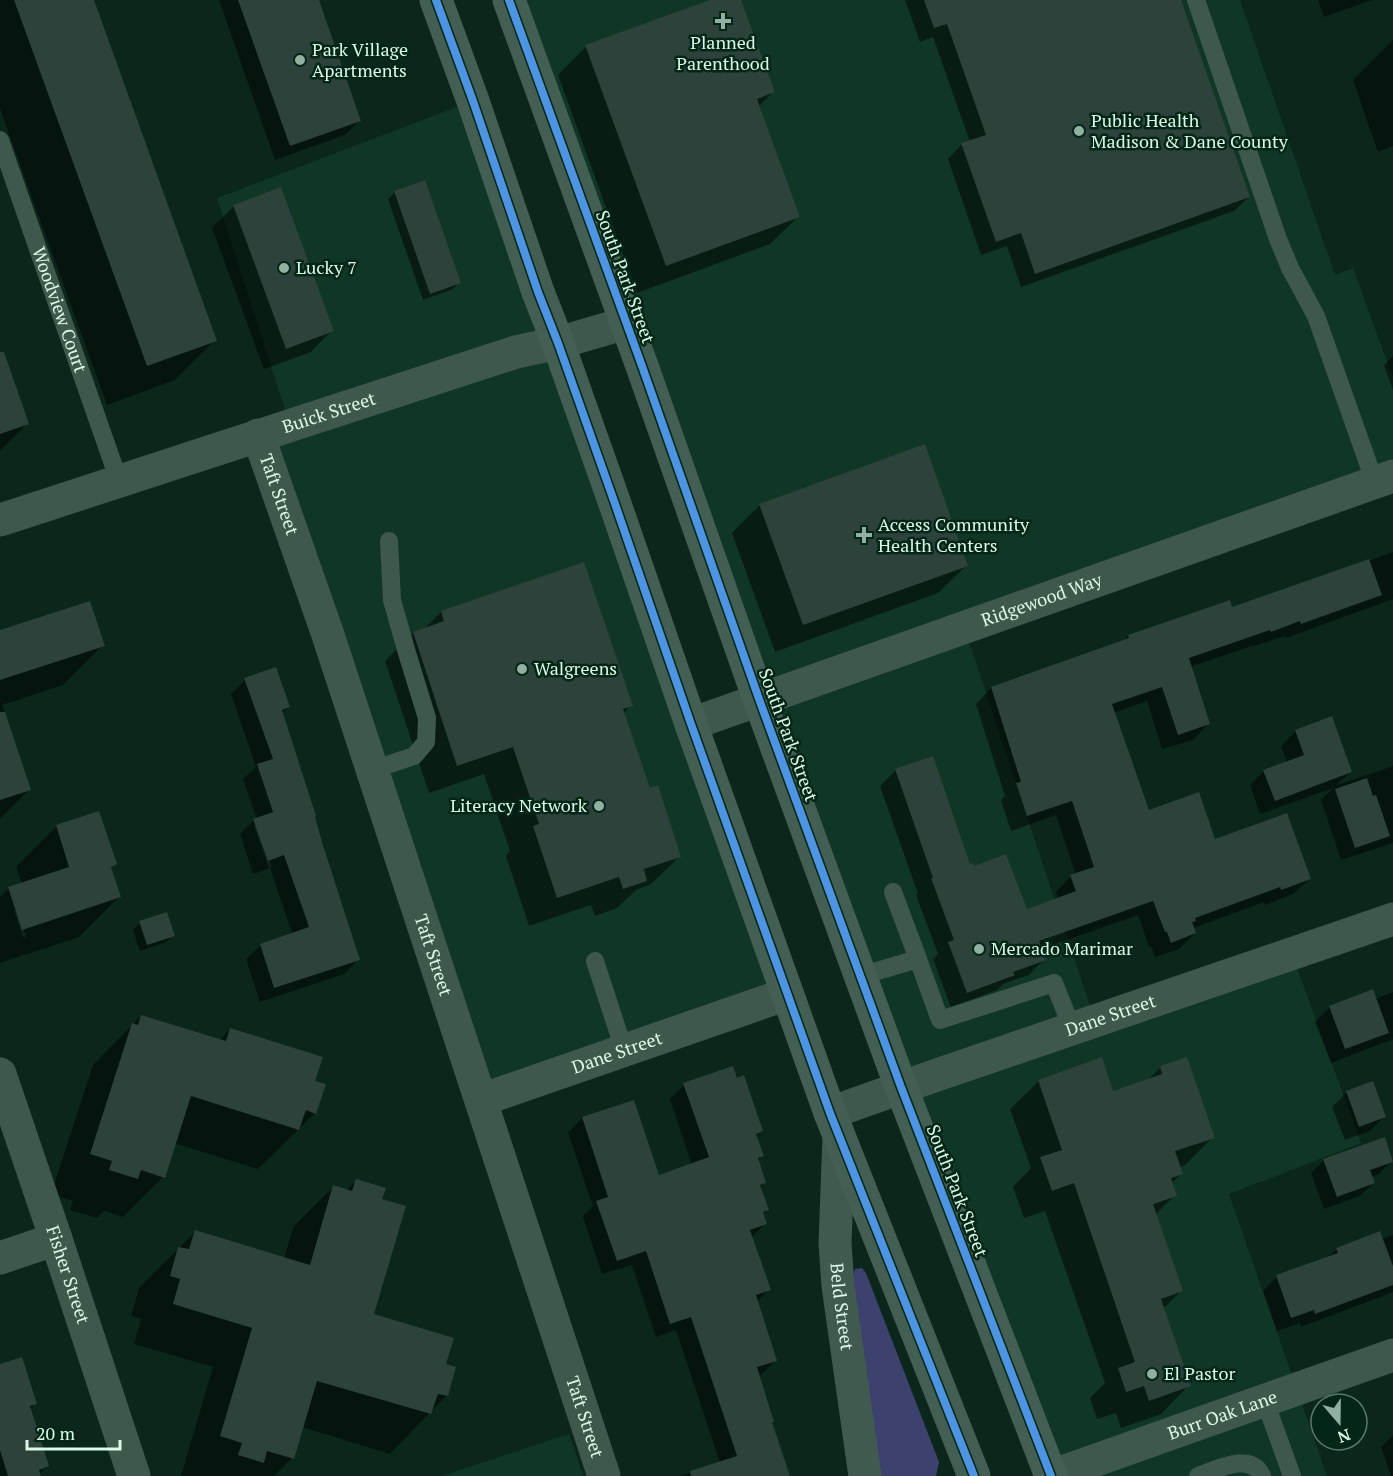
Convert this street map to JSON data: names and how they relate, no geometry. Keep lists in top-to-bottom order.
{
  "streets": {
    "main road": ["South Park Street"],
    "street": [
      "Buick Street",
      "Taft Street",
      "Ridgewood Way",
      "Dane Street",
      "Fisher Street",
      "Beld Street",
      "Burr Oak Lane"
    ],
    "lane": ["Woodview Court"]
  },
  "crossings": [
    ["South Park Street", "Buick Street"],
    ["South Park Street", "Ridgewood Way"],
    ["South Park Street", "Dane Street"],
    ["South Park Street", "Burr Oak Lane"],
    ["Woodview Court", "Buick Street"],
    ["Buick Street", "Taft Street"],
    ["Taft Street", "Dane Street"],
    ["Dane Street", "Beld Street"]
  ],
  "places": {
    "health": ["Planned Parenthood", "Access Community Health Centers"],
    "other": [
      "Park Village Apartments",
      "Public Health Madison & Dane County",
      "Lucky 7",
      "Walgreens",
      "Literacy Network",
      "Mercado Marimar",
      "El Pastor"
    ]
  },
  "scale_bar": "20 m",
  "north": "bottom"
}
